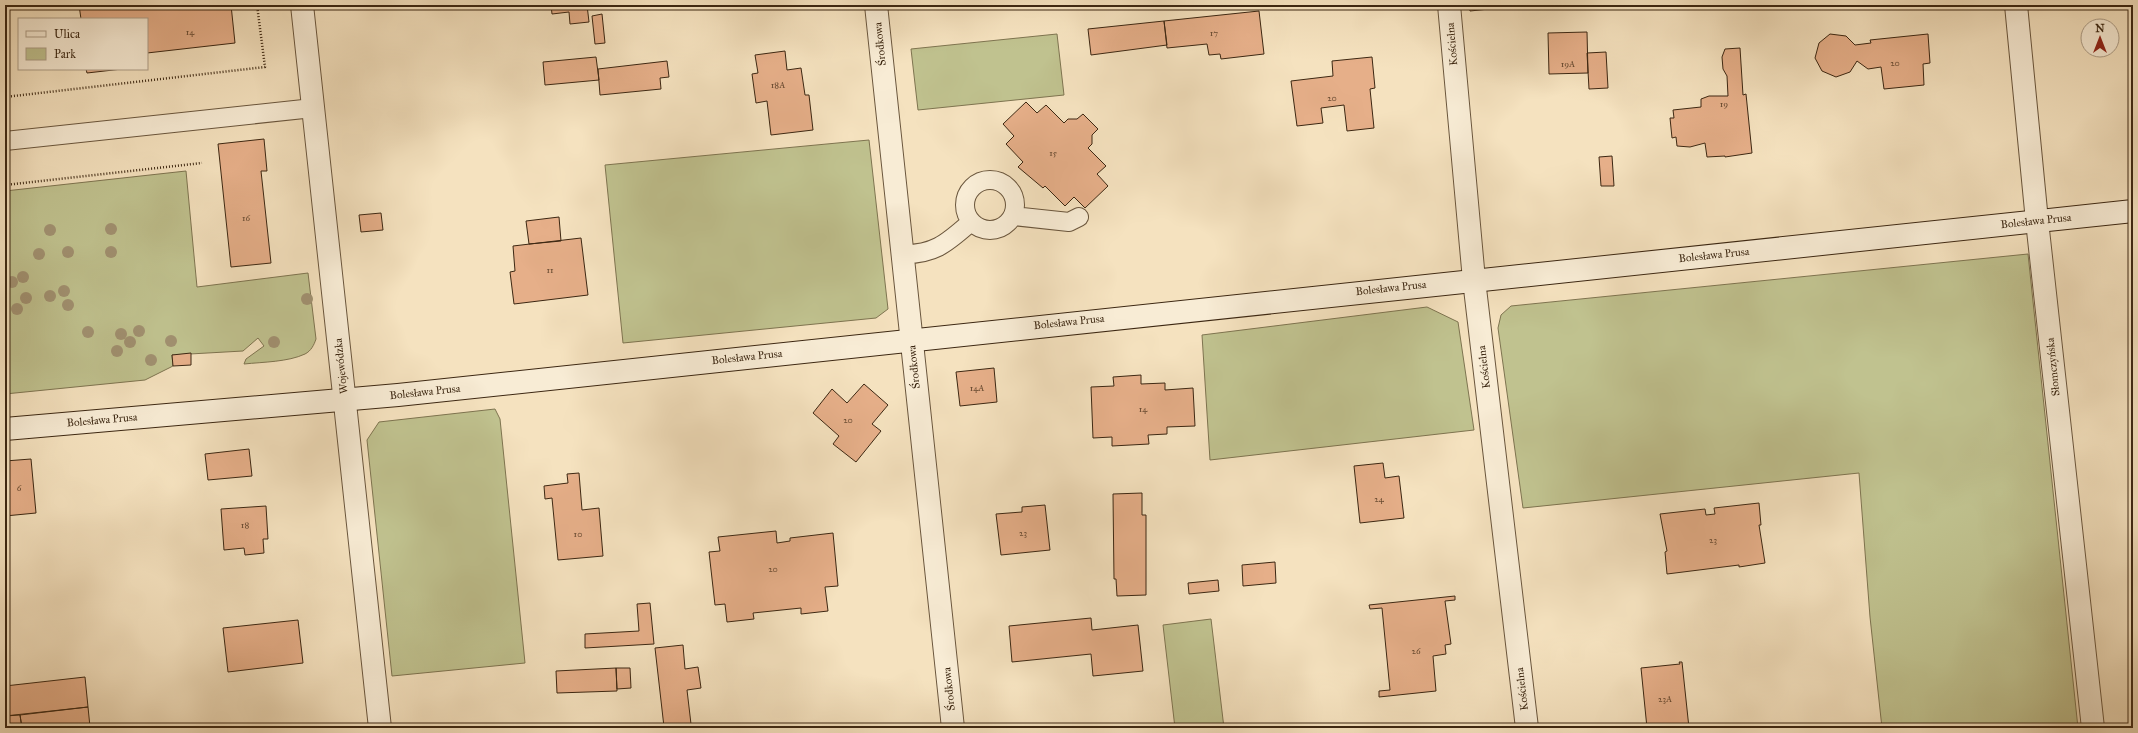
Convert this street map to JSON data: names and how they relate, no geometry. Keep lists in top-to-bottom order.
{
  "streets": {
    "street": [
      "Środkowa",
      "Kościelna",
      "Bolesława Prusa",
      "Wojewódzka",
      "Słomczyńska"
    ]
  },
  "crossings": [
    ["Środkowa", "Bolesława Prusa"],
    ["Kościelna", "Bolesława Prusa"],
    ["Bolesława Prusa", "Wojewódzka"],
    ["Bolesława Prusa", "Słomczyńska"]
  ],
  "house_numbers": [
    "14",
    "17",
    "20",
    "19A",
    "18A",
    "20",
    "19",
    "15",
    "16",
    "11",
    "14A",
    "14",
    "20",
    "6",
    "24",
    "18",
    "23",
    "10",
    "23",
    "20",
    "26",
    "23A"
  ],
  "legend": ["Ulica", "Park"],
  "north": "top"
}
